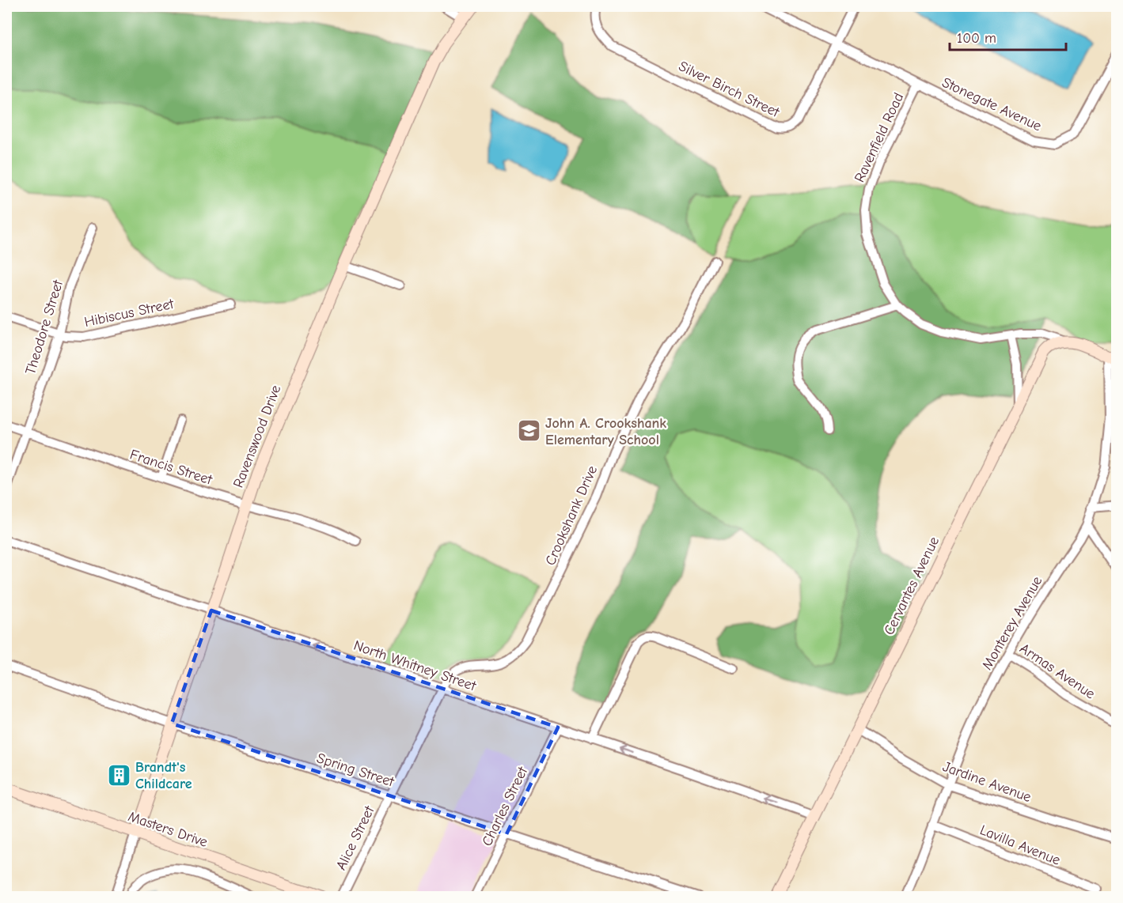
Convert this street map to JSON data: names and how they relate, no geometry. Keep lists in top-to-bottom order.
{
  "streets": {
    "street": [
      "Silver Birch Street",
      "Stonegate Avenue",
      "Ravenfield Road",
      "Hibiscus Street",
      "Theodore Street",
      "Ravenswood Drive",
      "Francis Street",
      "Crookshank Drive",
      "Cervantes Avenue",
      "Monterey Avenue",
      "North Whitney Street",
      "Armas Avenue",
      "Spring Street",
      "Jardine Avenue",
      "Charles Street",
      "Masters Drive",
      "Alice Street",
      "Lavilla Avenue"
    ]
  },
  "crossings": [
    ["Silver Birch Street", "Stonegate Avenue"],
    ["Stonegate Avenue", "Ravenfield Road"],
    ["Ravenfield Road", "Cervantes Avenue"],
    ["Hibiscus Street", "Theodore Street"],
    ["Theodore Street", "Francis Street"],
    ["Ravenswood Drive", "Francis Street"],
    ["Ravenswood Drive", "North Whitney Street"],
    ["Ravenswood Drive", "Spring Street"],
    ["Ravenswood Drive", "Masters Drive"],
    ["Crookshank Drive", "North Whitney Street"],
    ["Crookshank Drive", "Alice Street"],
    ["Cervantes Avenue", "North Whitney Street"],
    ["Cervantes Avenue", "Jardine Avenue"],
    ["Monterey Avenue", "Armas Avenue"],
    ["Monterey Avenue", "Jardine Avenue"],
    ["Monterey Avenue", "Lavilla Avenue"],
    ["North Whitney Street", "Charles Street"],
    ["North Whitney Street", "Alice Street"],
    ["Spring Street", "Charles Street"],
    ["Spring Street", "Alice Street"]
  ],
  "one_way": ["North Whitney Street"],
  "places": {
    "school or university": ["John A. Crookshank Elementary School"],
    "building": ["Brandt's Childcare"]
  },
  "scale_bar": "100 m"
}
